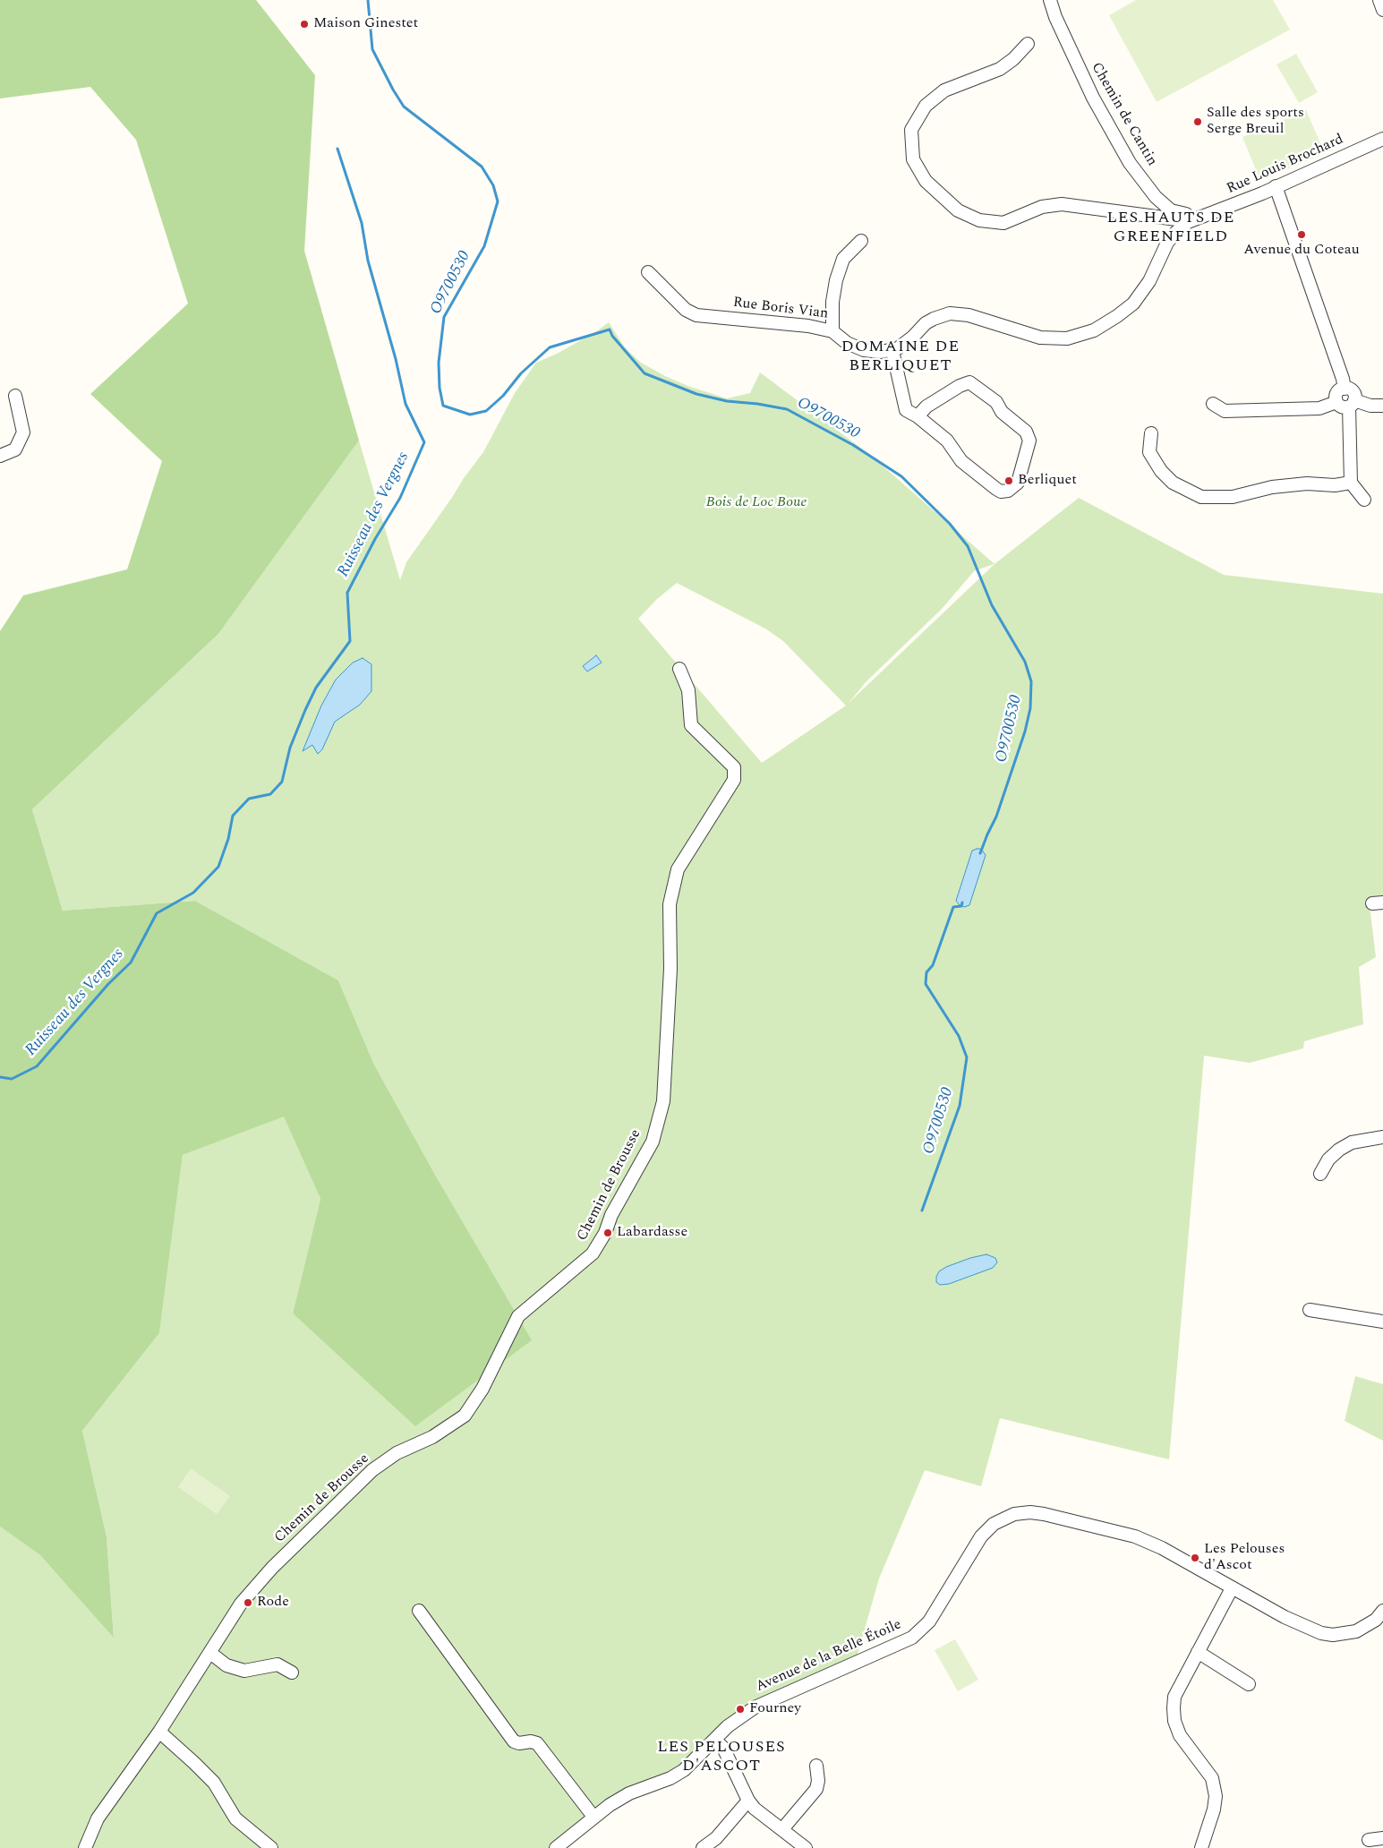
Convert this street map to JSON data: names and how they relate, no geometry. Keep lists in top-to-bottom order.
{
  "streets": {
    "street": [
      "Chemin de Cantin",
      "Rue Louis Brochard",
      "Rue Boris Vian",
      "Chemin de Brousse",
      "Avenue de la Belle Étoile"
    ]
  },
  "crossings": [
    ["Chemin de Cantin", "Rue Louis Brochard"]
  ],
  "districts": ["LES HAUTS DE GREENFIELD", "DOMAINE DE BERLIQUET", "LES PELOUSES D'ASCOT"],
  "water": ["O9700530", "Ruisseau des Vergnes"],
  "parks": ["Bois de Loc Boue"],
  "places": [
    "Maison Ginestet",
    "Salle des sports Serge Breuil",
    "Avenue du Coteau",
    "Berliquet",
    "Labardasse",
    "Les Pelouses d'Ascot",
    "Rode",
    "Fourney"
  ]
}
